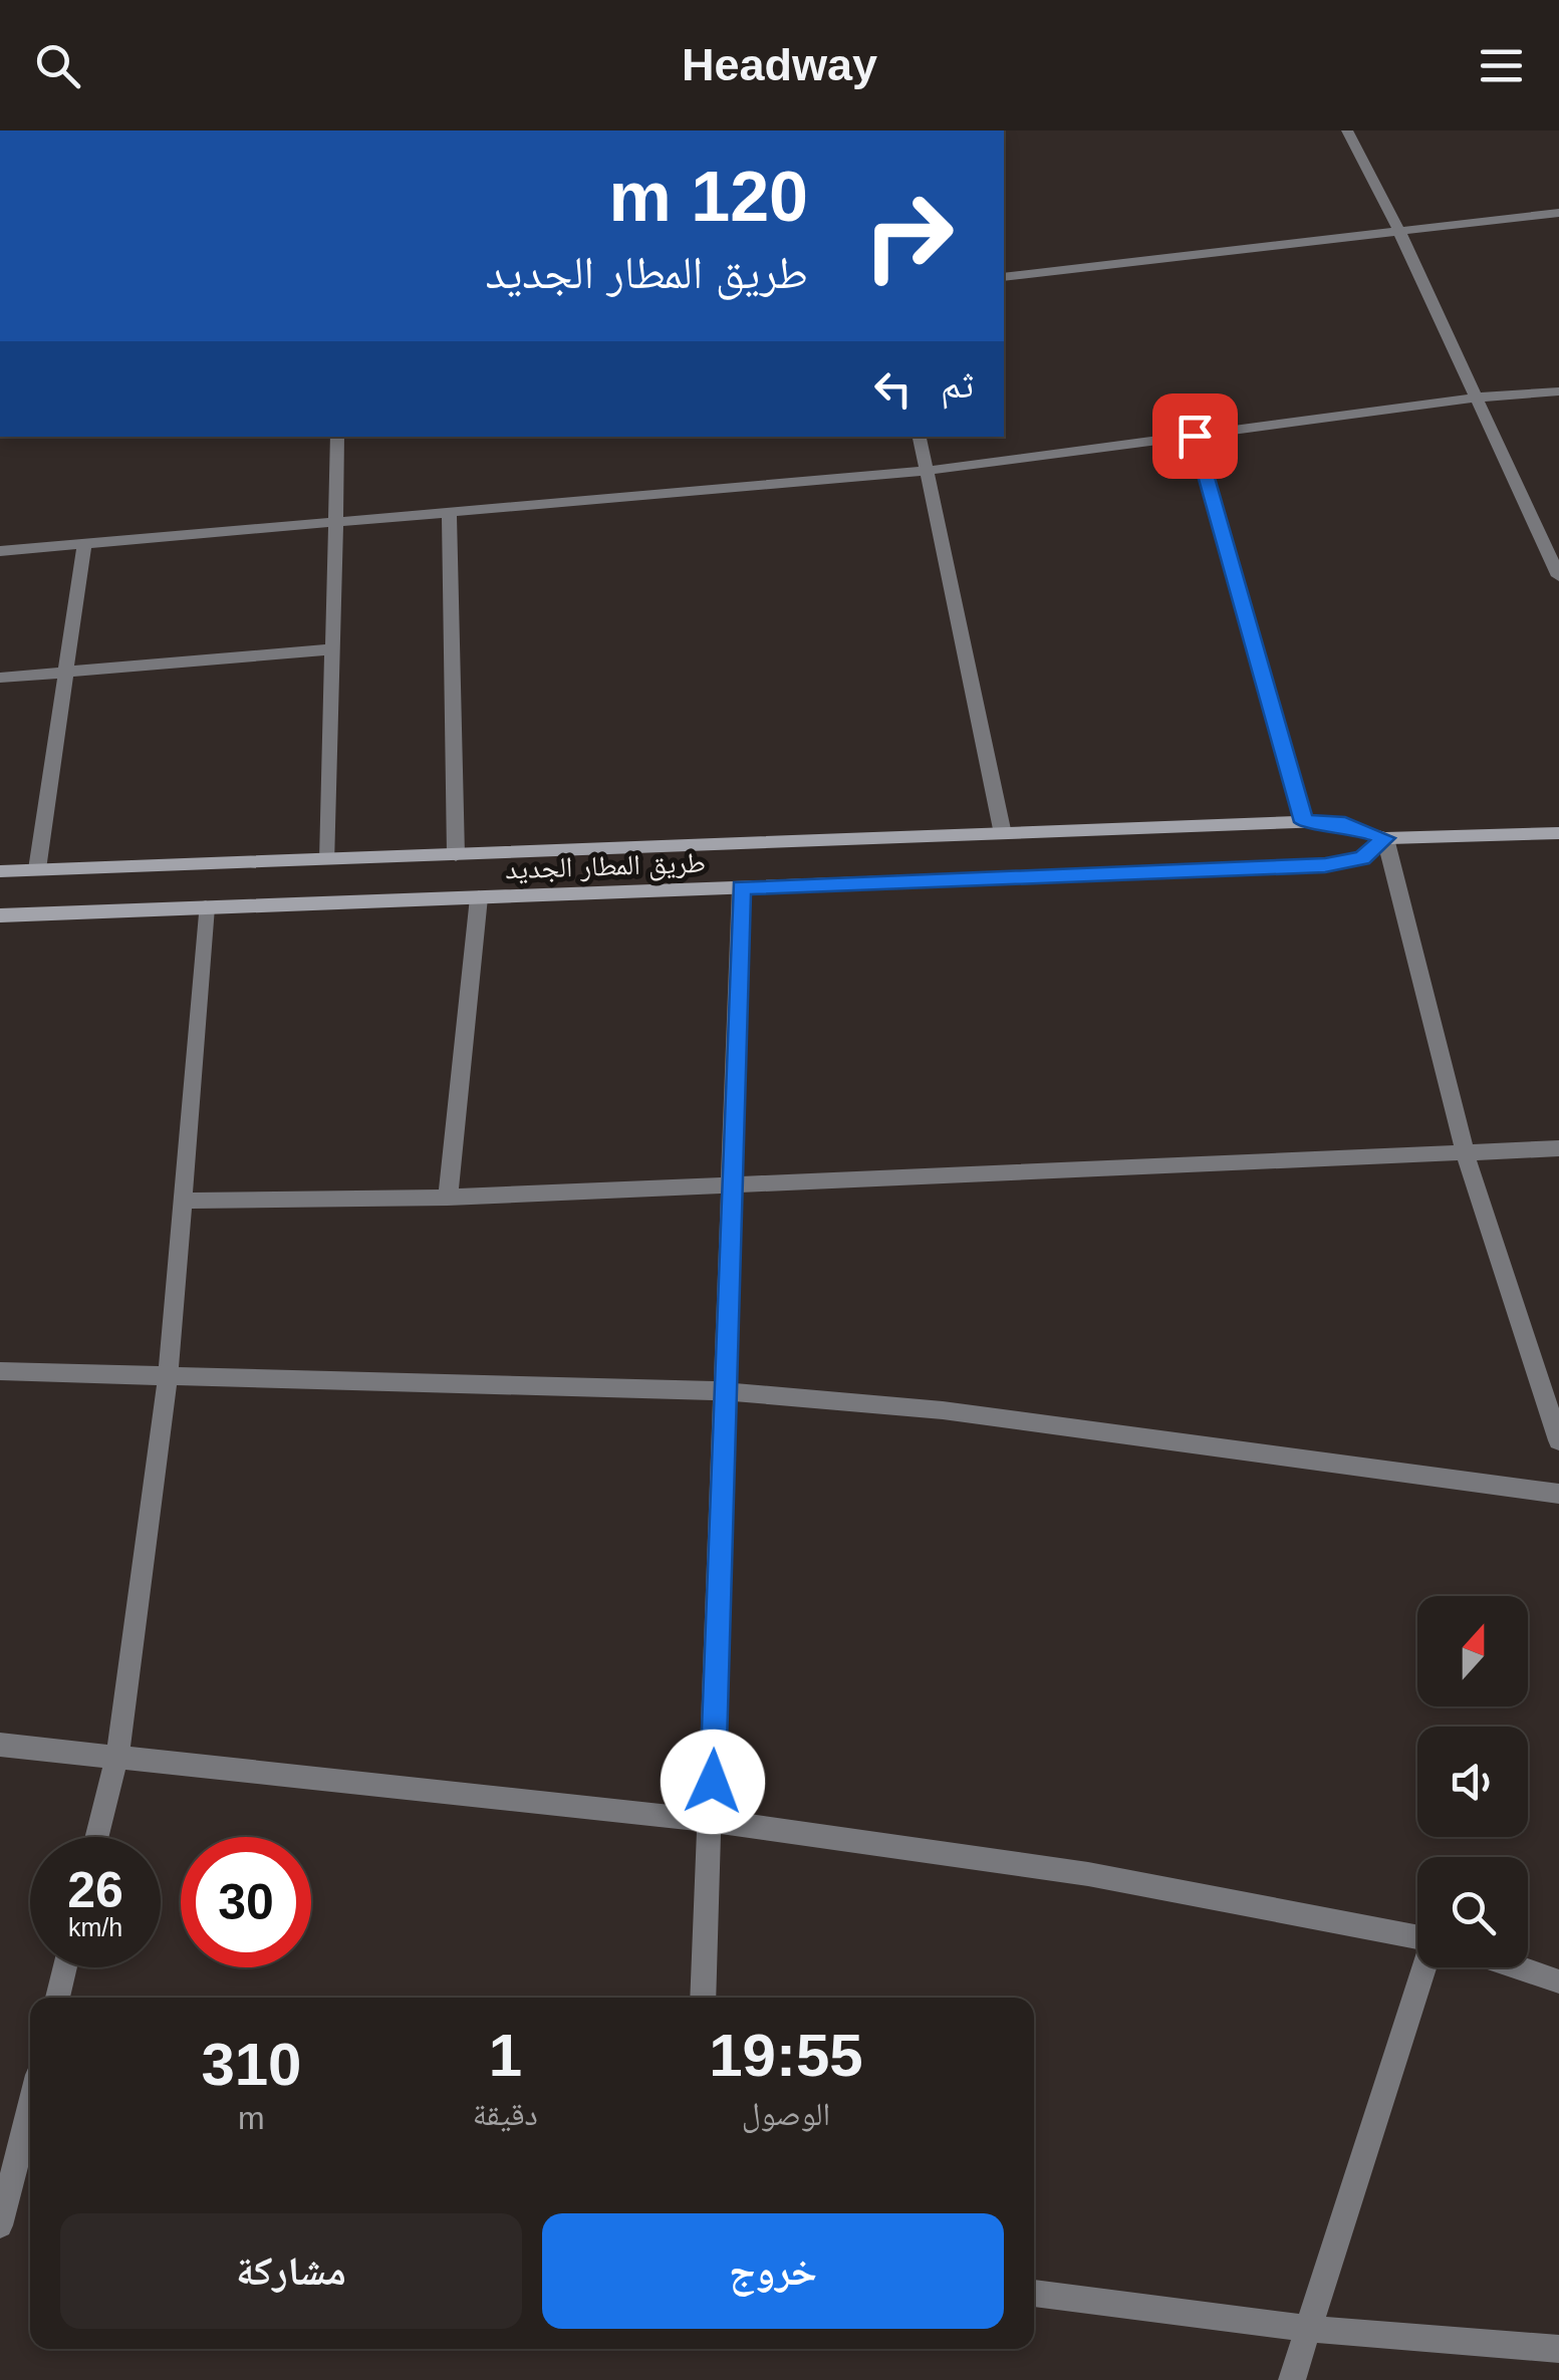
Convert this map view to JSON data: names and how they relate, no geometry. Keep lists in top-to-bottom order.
{
  "streets": {
    "street": ["طريق المطار الجديد"]
  },
  "north": "top",
  "page": {
    "header": "Headway",
    "turn": ["120 m", "طريق المطار الجديد"],
    "then": "ثم",
    "speed": "26 km/h",
    "limit": "30",
    "eta": [
      "19:55",
      "الوصول",
      "1",
      "دقيقة",
      "310",
      "m"
    ],
    "buttons": ["خروج", "مشاركة"]
  }
}
